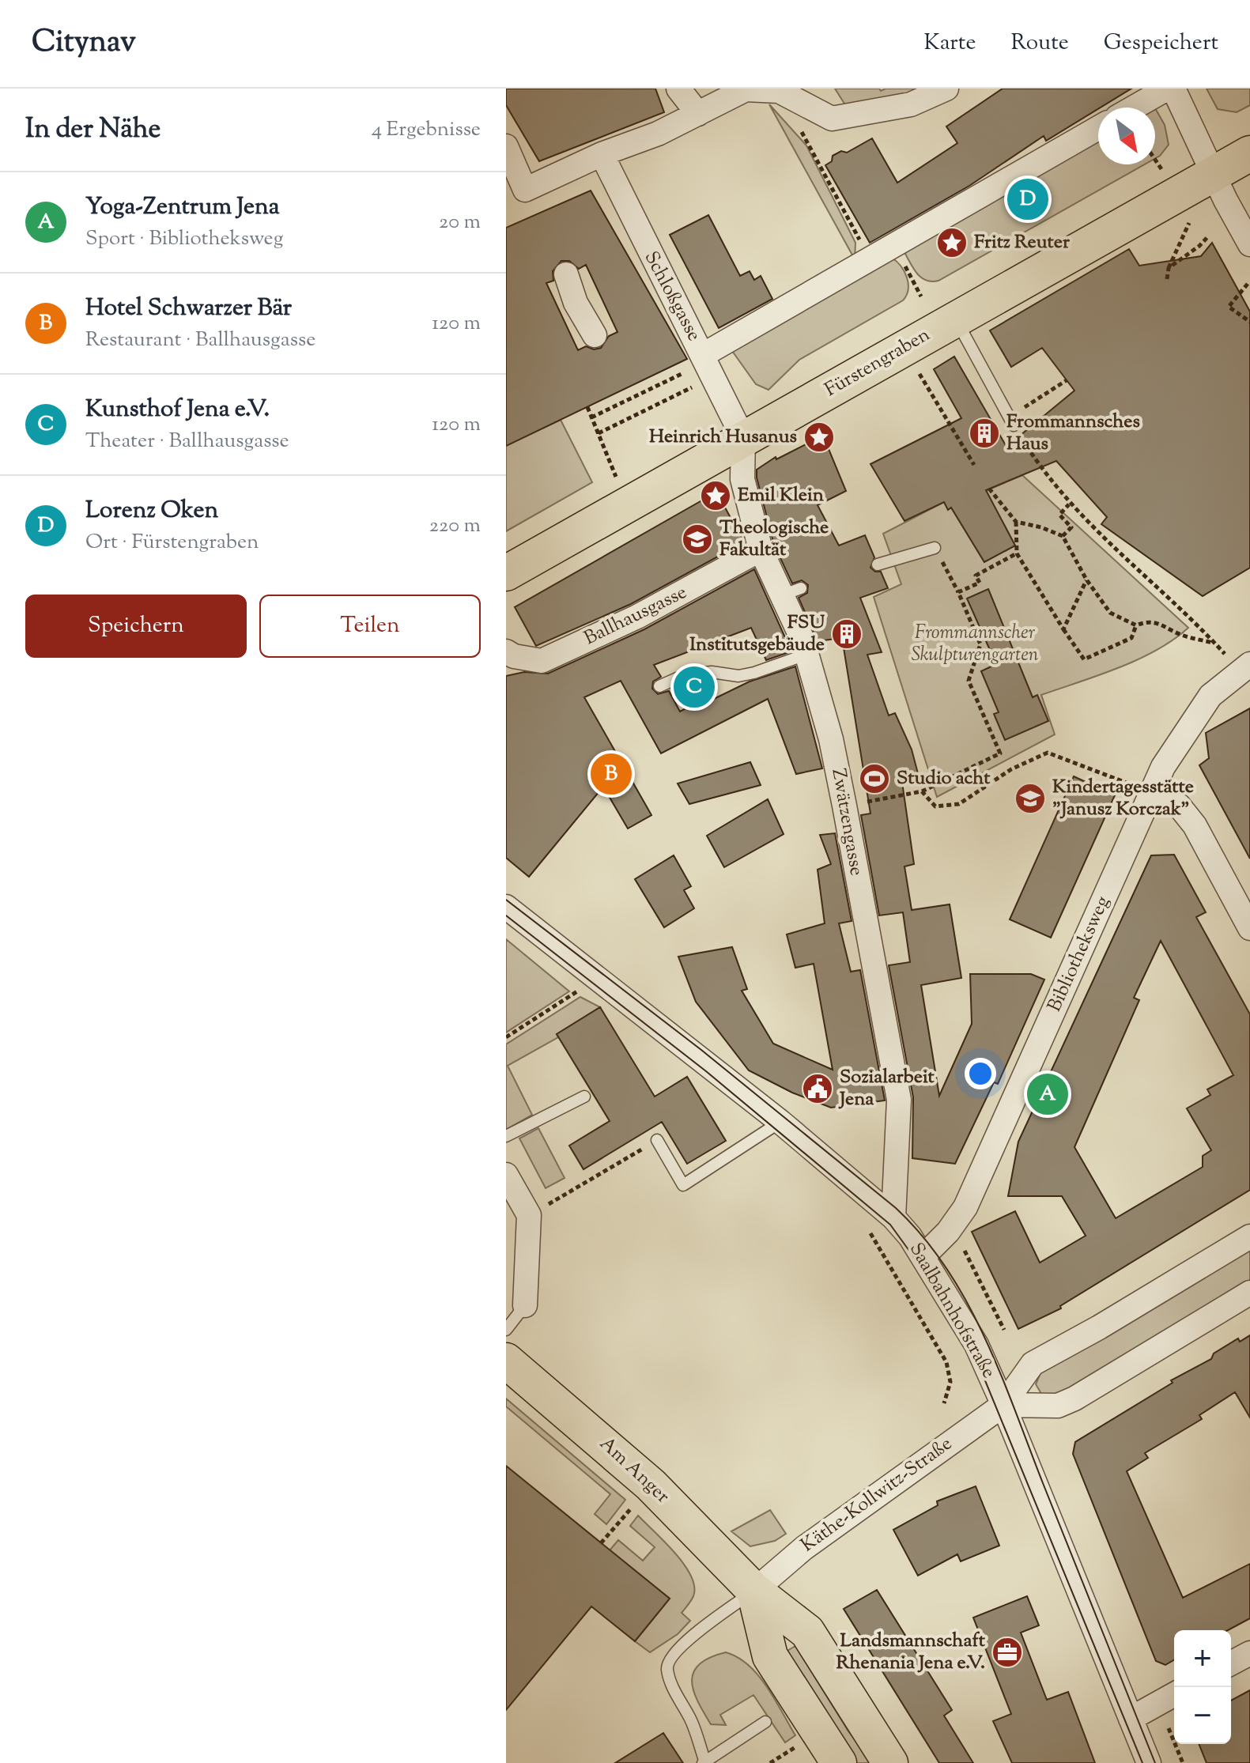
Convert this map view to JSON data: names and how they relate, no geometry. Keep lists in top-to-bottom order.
{
  "streets": {
    "main road": ["Fürstengraben", "Am Anger"],
    "street": [
      "Schloßgasse",
      "Ballhausgasse",
      "Zwätzengasse",
      "Bibliotheksweg",
      "Saalbahnhofstraße",
      "Käthe-Kollwitz-Straße"
    ]
  },
  "crossings": [
    ["Schloßgasse", "Fürstengraben"],
    ["Schloßgasse", "Zwätzengasse"],
    ["Fürstengraben", "Zwätzengasse"],
    ["Ballhausgasse", "Zwätzengasse"],
    ["Zwätzengasse", "Saalbahnhofstraße"],
    ["Bibliotheksweg", "Saalbahnhofstraße"],
    ["Saalbahnhofstraße", "Käthe-Kollwitz-Straße"],
    ["Am Anger", "Käthe-Kollwitz-Straße"]
  ],
  "parks": ["Frommannscher Skulpturengarten"],
  "places": {
    "place": ["Fritz Reuter", "Heinrich Husanus", "Emil Klein"],
    "building": ["Frommannsches Haus", "FSU Institutsgebäude"],
    "school or university": ["Theologische Fakultät", "Kindertagesstätte \"Janusz Korczak\""],
    "sports": ["Studio acht"],
    "public building": ["Sozialarbeit Jena"],
    "office": ["Landsmannschaft Rhenania Jena e.V."]
  },
  "north": "bottom right",
  "page": {
    "header": "Citynav",
    "nav": ["Karte", "Route", "Gespeichert"],
    "heading": ["In der Nähe", "4 Ergebnisse"],
    "list": [
      {
        "mark": "A",
        "name": "Yoga-Zentrum Jena",
        "note": "Sport · Bibliotheksweg",
        "value": "20 m"
      },
      {
        "mark": "B",
        "name": "Hotel Schwarzer Bär",
        "note": "Restaurant · Ballhausgasse",
        "value": "120 m"
      },
      {
        "mark": "C",
        "name": "Kunsthof Jena e.V.",
        "note": "Theater · Ballhausgasse",
        "value": "120 m"
      },
      {
        "mark": "D",
        "name": "Lorenz Oken",
        "note": "Ort · Fürstengraben",
        "value": "220 m"
      }
    ],
    "pins": [
      "D",
      "C",
      "B",
      "A"
    ],
    "buttons": ["Speichern", "Teilen"],
    "map_buttons": ["+", "−"]
  }
}
